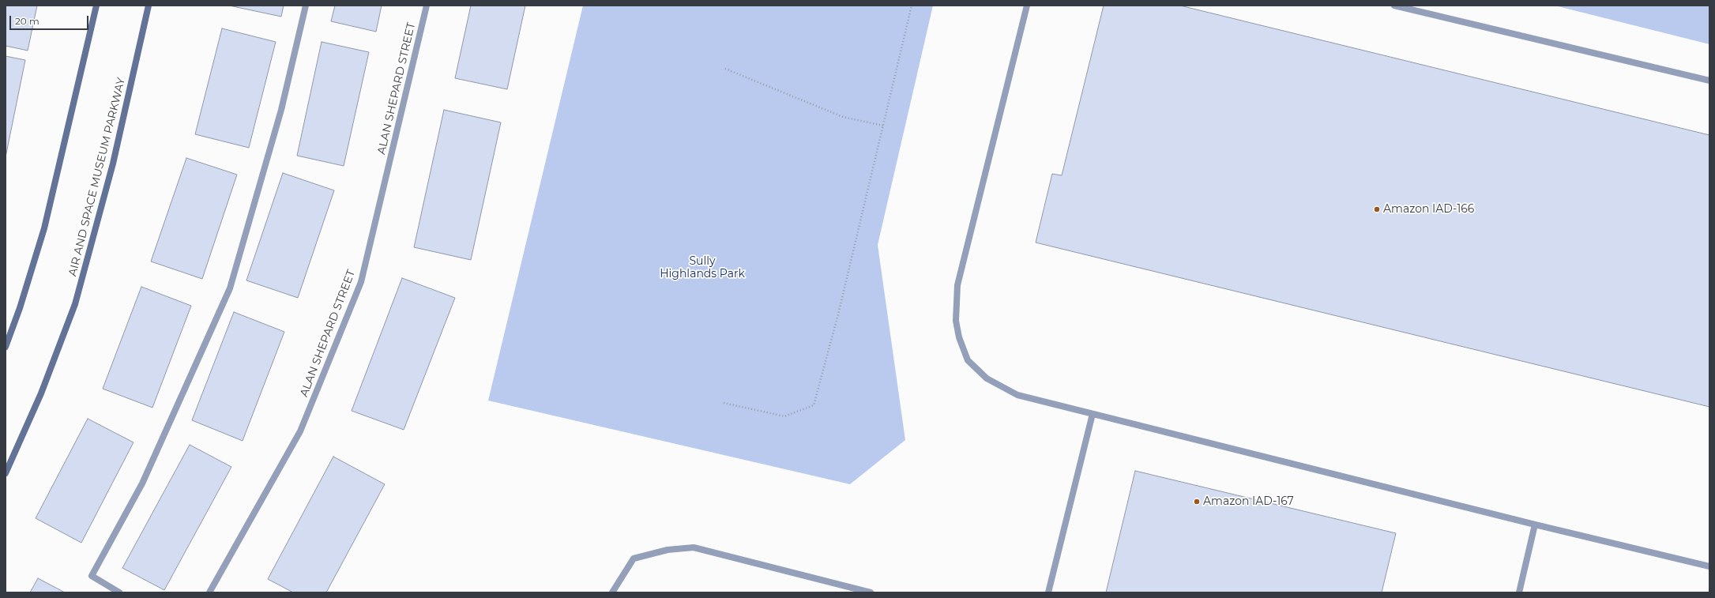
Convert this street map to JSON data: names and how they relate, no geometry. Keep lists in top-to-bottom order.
{
  "streets": {
    "street": ["ALAN SHEPARD STREET", "AIR AND SPACE MUSEUM PARKWAY"]
  },
  "parks": ["Sully Highlands Park"],
  "places": ["Amazon IAD-166", "Amazon IAD-167"],
  "scale_bar": "20 m"
}
